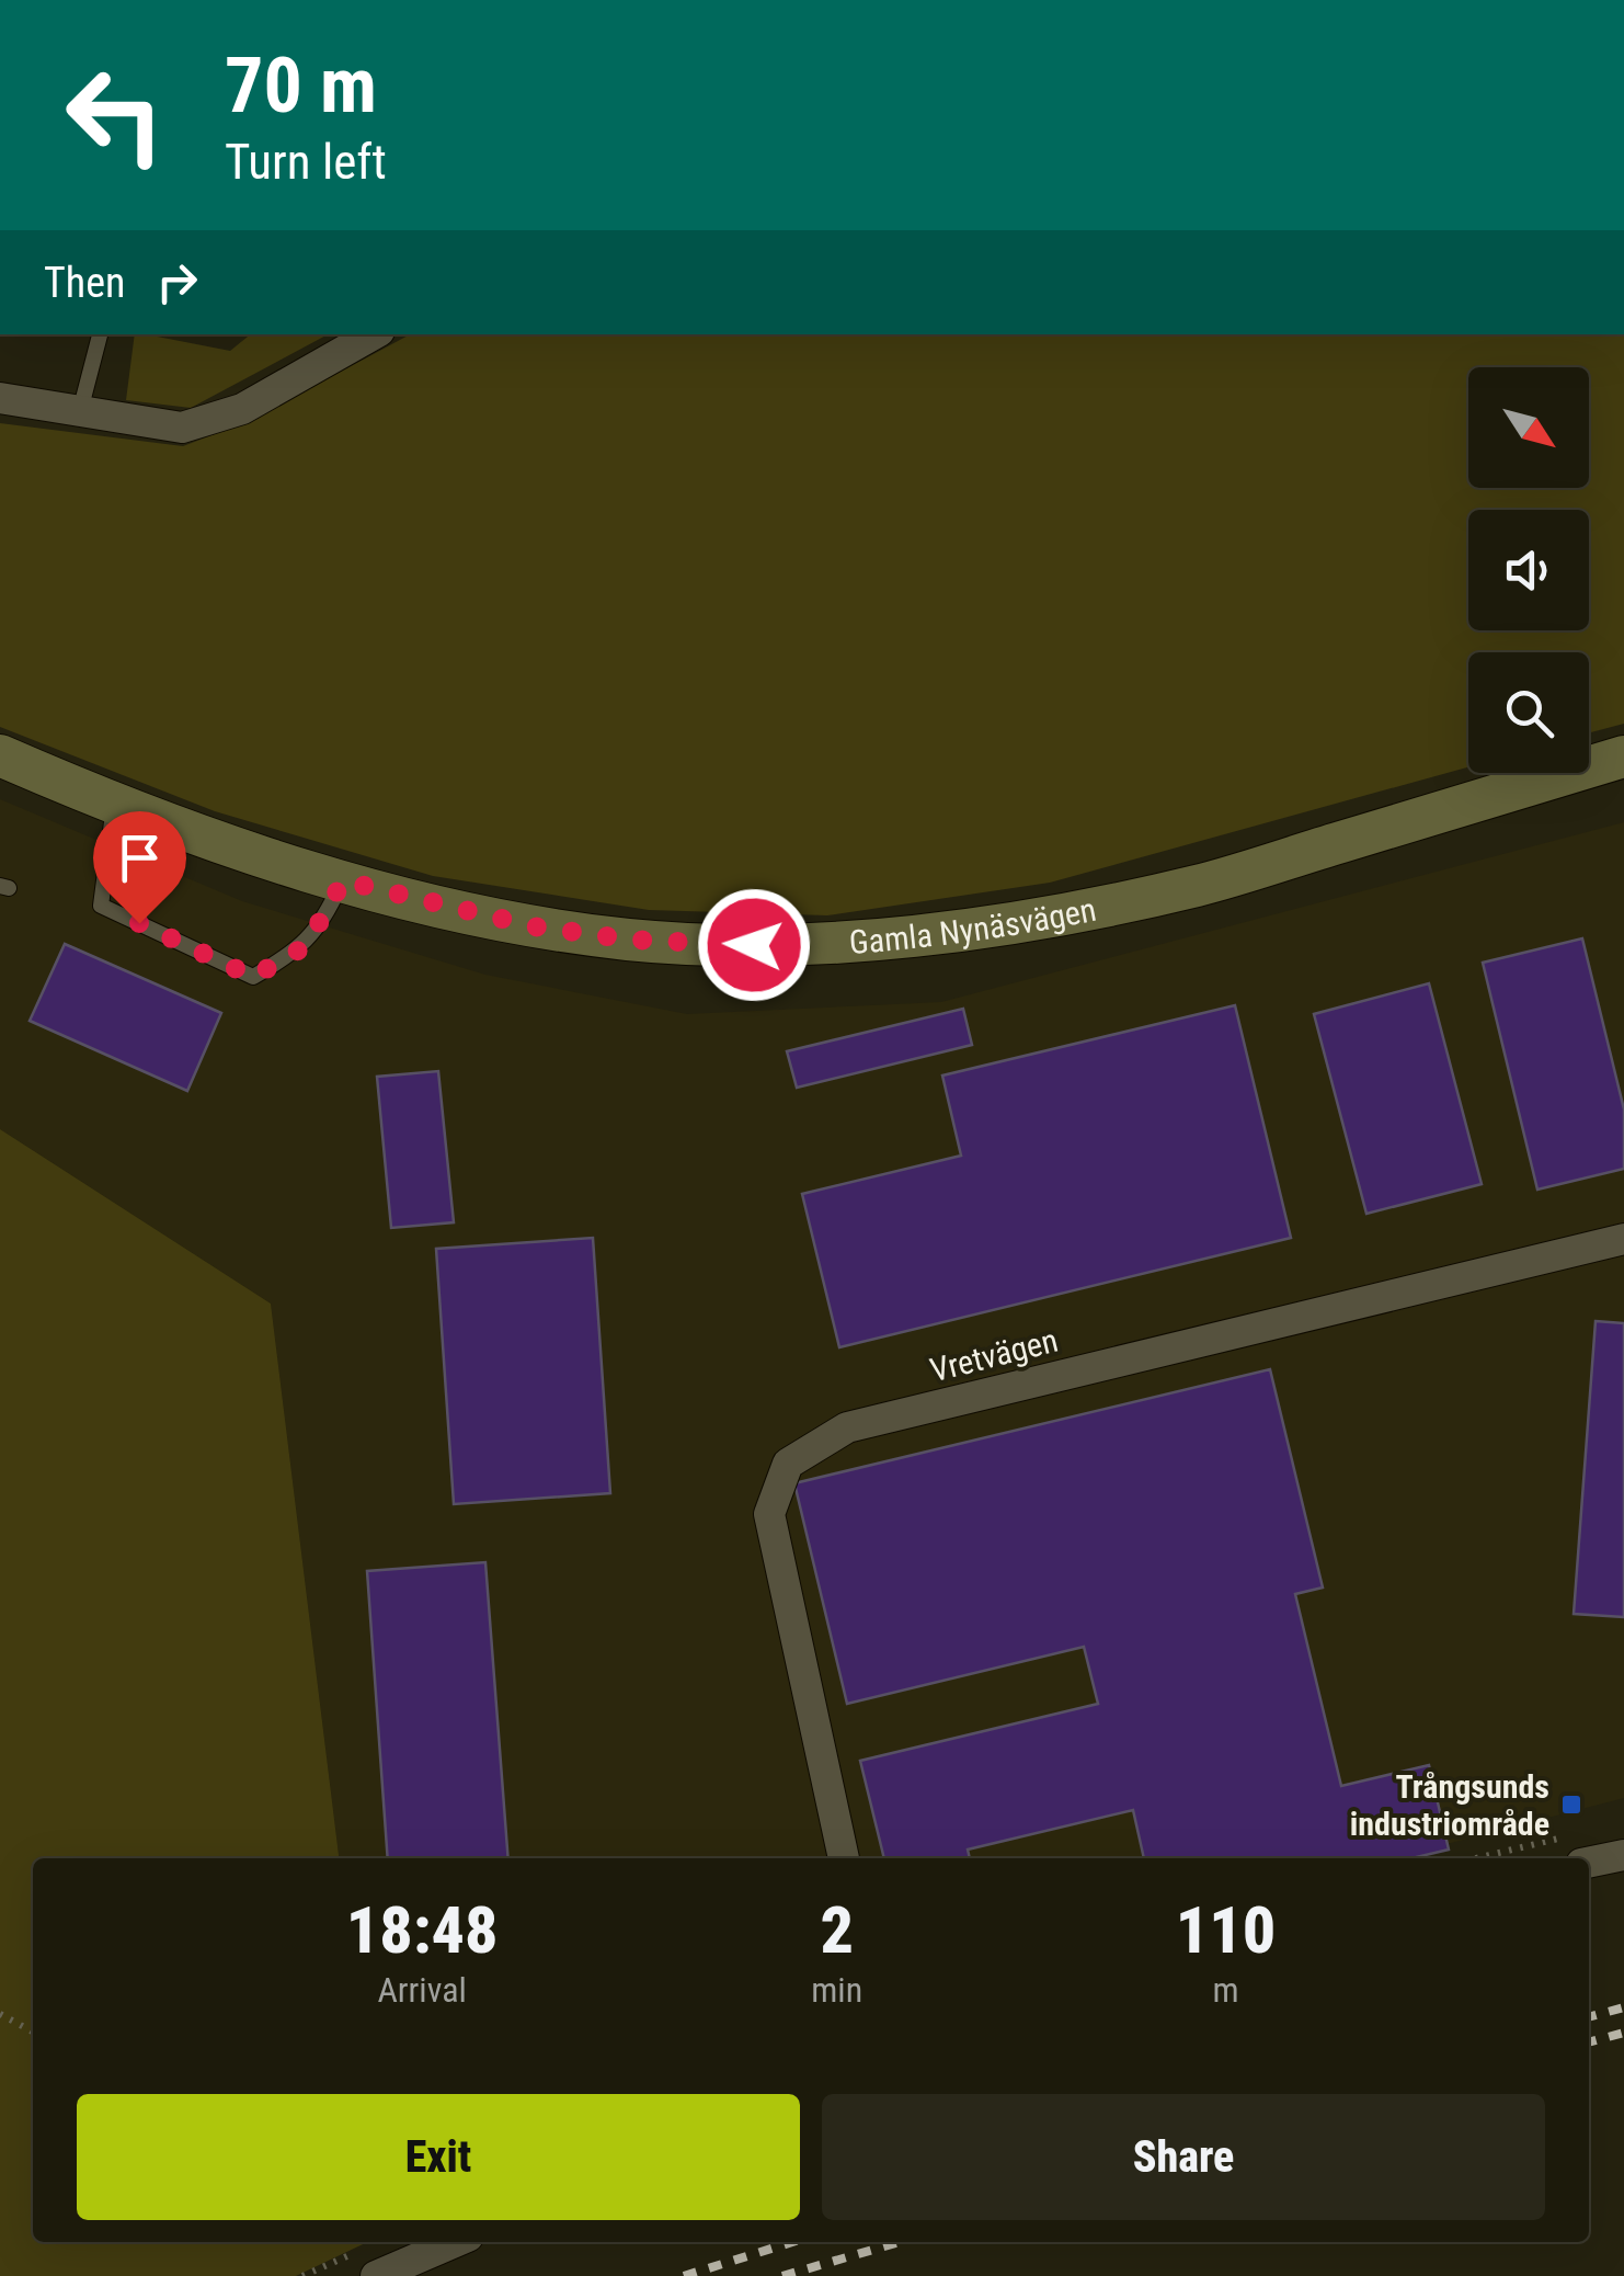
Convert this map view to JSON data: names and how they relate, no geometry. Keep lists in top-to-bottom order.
{
  "streets": {
    "street": ["Gamla Nynäsvägen", "Vretvägen"]
  },
  "places": {
    "transit": ["Trångsunds industriområde"]
  },
  "north": "bottom right",
  "page": {
    "turn": ["70 m", "Turn left"],
    "then": "Then",
    "eta": [
      "18:48",
      "Arrival",
      "2",
      "min",
      "110",
      "m"
    ],
    "buttons": ["Exit", "Share"]
  }
}
